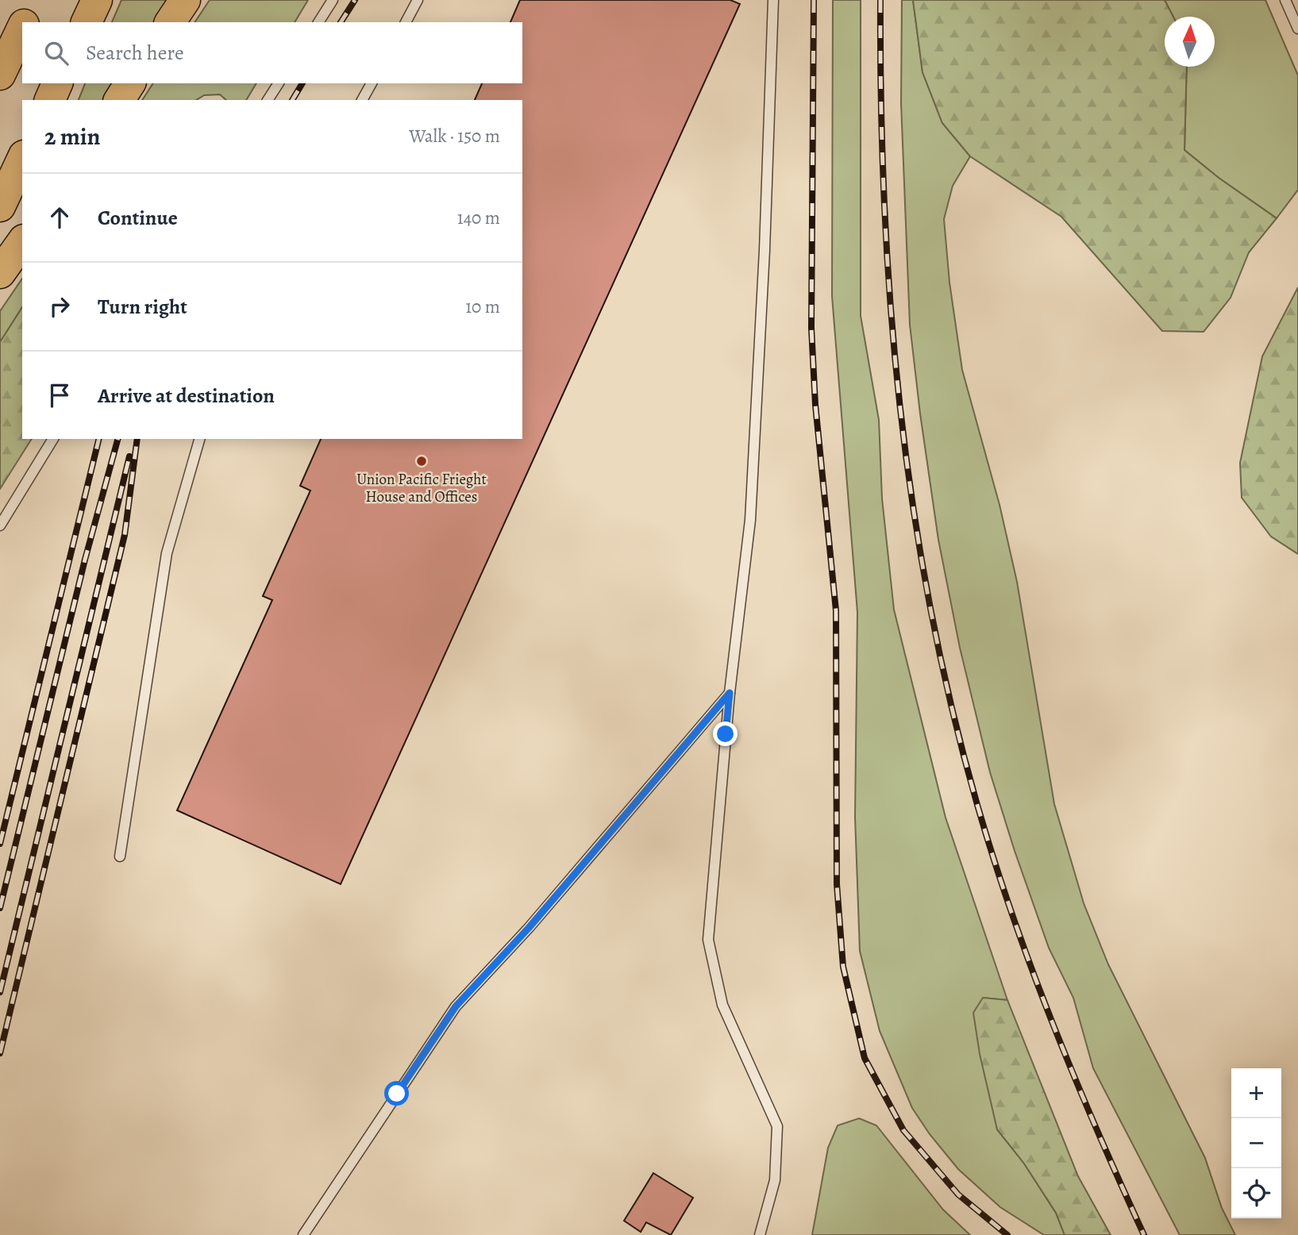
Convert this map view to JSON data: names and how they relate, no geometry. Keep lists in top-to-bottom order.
{
  "places": ["Union Pacific Frieght House and Offices"],
  "north": "top",
  "page": {
    "search": "Search here",
    "heading": ["2 min", "Walk · 150 m"],
    "list": [
      ["Continue", "140 m"],
      ["Turn right", "10 m"],
      "Arrive at destination"
    ],
    "map_buttons": ["+", "−"]
  }
}
